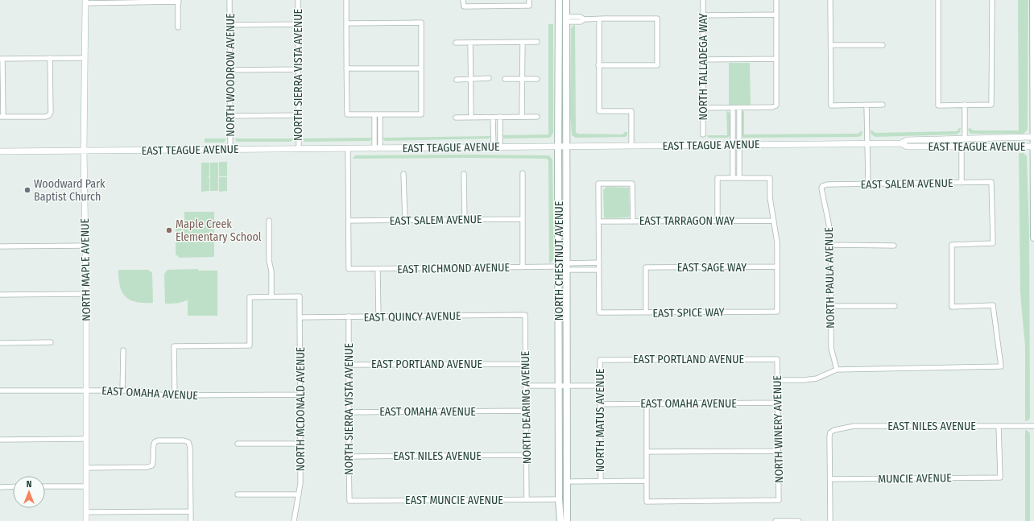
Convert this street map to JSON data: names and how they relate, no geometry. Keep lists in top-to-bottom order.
{
  "streets": {
    "main road": ["NORTH CHESTNUT AVENUE"],
    "street": [
      "NORTH TALLADEGA WAY",
      "NORTH WOODROW AVENUE",
      "NORTH SIERRA VISTA AVENUE",
      "EAST TEAGUE AVENUE",
      "EAST SALEM AVENUE",
      "EAST TARRAGON WAY",
      "EAST SAGE WAY",
      "EAST RICHMOND AVENUE",
      "NORTH MAPLE AVENUE",
      "NORTH PAULA AVENUE",
      "EAST SPICE WAY",
      "EAST QUINCY AVENUE",
      "EAST PORTLAND AVENUE",
      "EAST OMAHA AVENUE",
      "NORTH DEARING AVENUE",
      "NORTH MCDONALD AVENUE",
      "NORTH MATUS AVENUE",
      "EAST NILES AVENUE",
      "NORTH WINERY AVENUE",
      "MUNCIE AVENUE",
      "EAST MUNCIE AVENUE"
    ]
  },
  "crossings": [
    ["NORTH WOODROW AVENUE", "EAST TEAGUE AVENUE"],
    ["NORTH SIERRA VISTA AVENUE", "EAST TEAGUE AVENUE"],
    ["NORTH SIERRA VISTA AVENUE", "EAST QUINCY AVENUE"],
    ["NORTH SIERRA VISTA AVENUE", "EAST PORTLAND AVENUE"],
    ["NORTH SIERRA VISTA AVENUE", "EAST OMAHA AVENUE"],
    ["NORTH SIERRA VISTA AVENUE", "EAST NILES AVENUE"],
    ["NORTH SIERRA VISTA AVENUE", "EAST MUNCIE AVENUE"],
    ["EAST TEAGUE AVENUE", "NORTH CHESTNUT AVENUE"],
    ["EAST TEAGUE AVENUE", "NORTH MAPLE AVENUE"],
    ["EAST SALEM AVENUE", "EAST RICHMOND AVENUE"],
    ["EAST SALEM AVENUE", "NORTH PAULA AVENUE"],
    ["NORTH CHESTNUT AVENUE", "EAST RICHMOND AVENUE"],
    ["NORTH CHESTNUT AVENUE", "EAST MUNCIE AVENUE"],
    ["EAST SAGE WAY", "EAST SPICE WAY"],
    ["NORTH MAPLE AVENUE", "EAST OMAHA AVENUE"],
    ["EAST QUINCY AVENUE", "NORTH DEARING AVENUE"],
    ["EAST QUINCY AVENUE", "NORTH MCDONALD AVENUE"],
    ["EAST PORTLAND AVENUE", "NORTH DEARING AVENUE"],
    ["EAST PORTLAND AVENUE", "NORTH MATUS AVENUE"],
    ["EAST PORTLAND AVENUE", "NORTH WINERY AVENUE"],
    ["EAST OMAHA AVENUE", "NORTH DEARING AVENUE"],
    ["EAST OMAHA AVENUE", "NORTH MCDONALD AVENUE"],
    ["EAST OMAHA AVENUE", "NORTH MATUS AVENUE"],
    ["EAST OMAHA AVENUE", "NORTH WINERY AVENUE"],
    ["NORTH DEARING AVENUE", "EAST NILES AVENUE"],
    ["NORTH DEARING AVENUE", "EAST MUNCIE AVENUE"],
    ["EAST NILES AVENUE", "MUNCIE AVENUE"]
  ],
  "places": ["Woodward Park Baptist Church", "Maple Creek Elementary School"],
  "north": "top"
}
